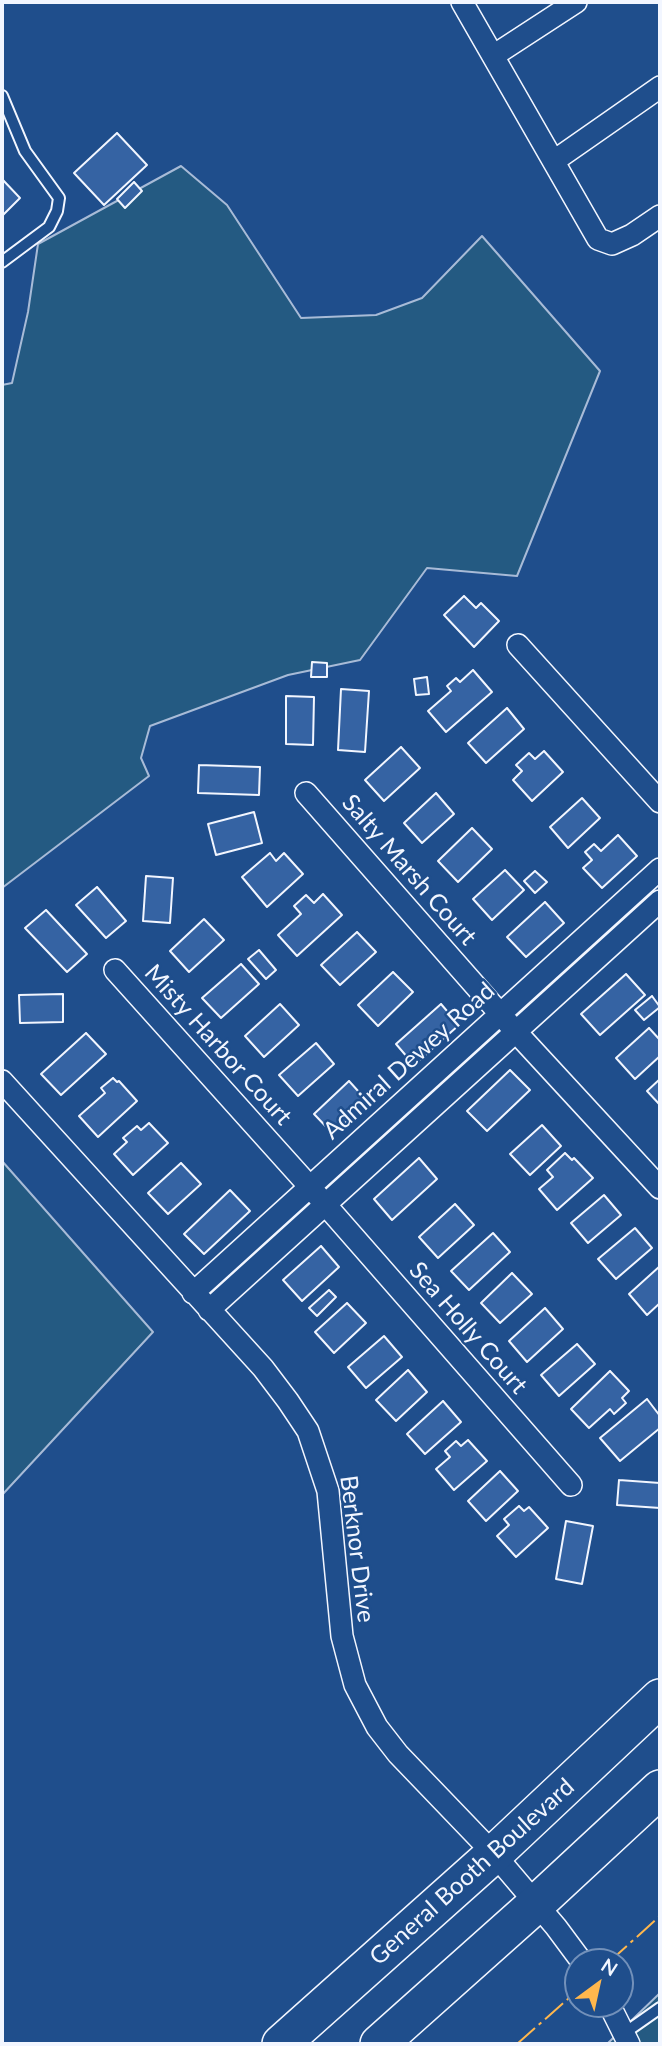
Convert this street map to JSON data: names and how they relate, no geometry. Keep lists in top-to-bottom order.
{
  "streets": {
    "highway": ["General Booth Boulevard"],
    "street": [
      "Salty Marsh Court",
      "Misty Harbor Court",
      "Admiral Dewey Road",
      "Sea Holly Court",
      "Berknor Drive"
    ]
  },
  "crossings": [
    ["Salty Marsh Court", "Admiral Dewey Road"],
    ["Misty Harbor Court", "Admiral Dewey Road"],
    ["Misty Harbor Court", "Sea Holly Court"],
    ["Admiral Dewey Road", "Sea Holly Court"],
    ["Admiral Dewey Road", "Berknor Drive"],
    ["Berknor Drive", "General Booth Boulevard"]
  ],
  "north": "top right"
}
